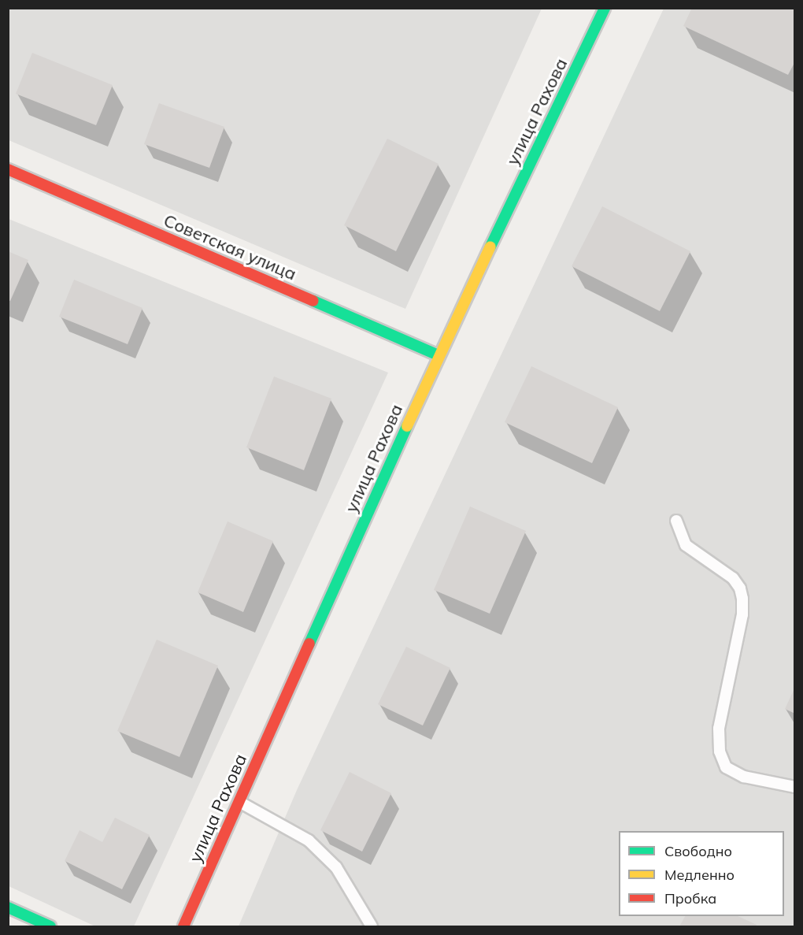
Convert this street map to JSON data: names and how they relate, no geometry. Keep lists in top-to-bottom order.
{
  "streets": {
    "street": ["улица Рахова", "Советская улица"]
  },
  "crossings": [
    ["улица Рахова", "Советская улица"]
  ],
  "legend": ["Свободно", "Медленно", "Пробка"]
}
